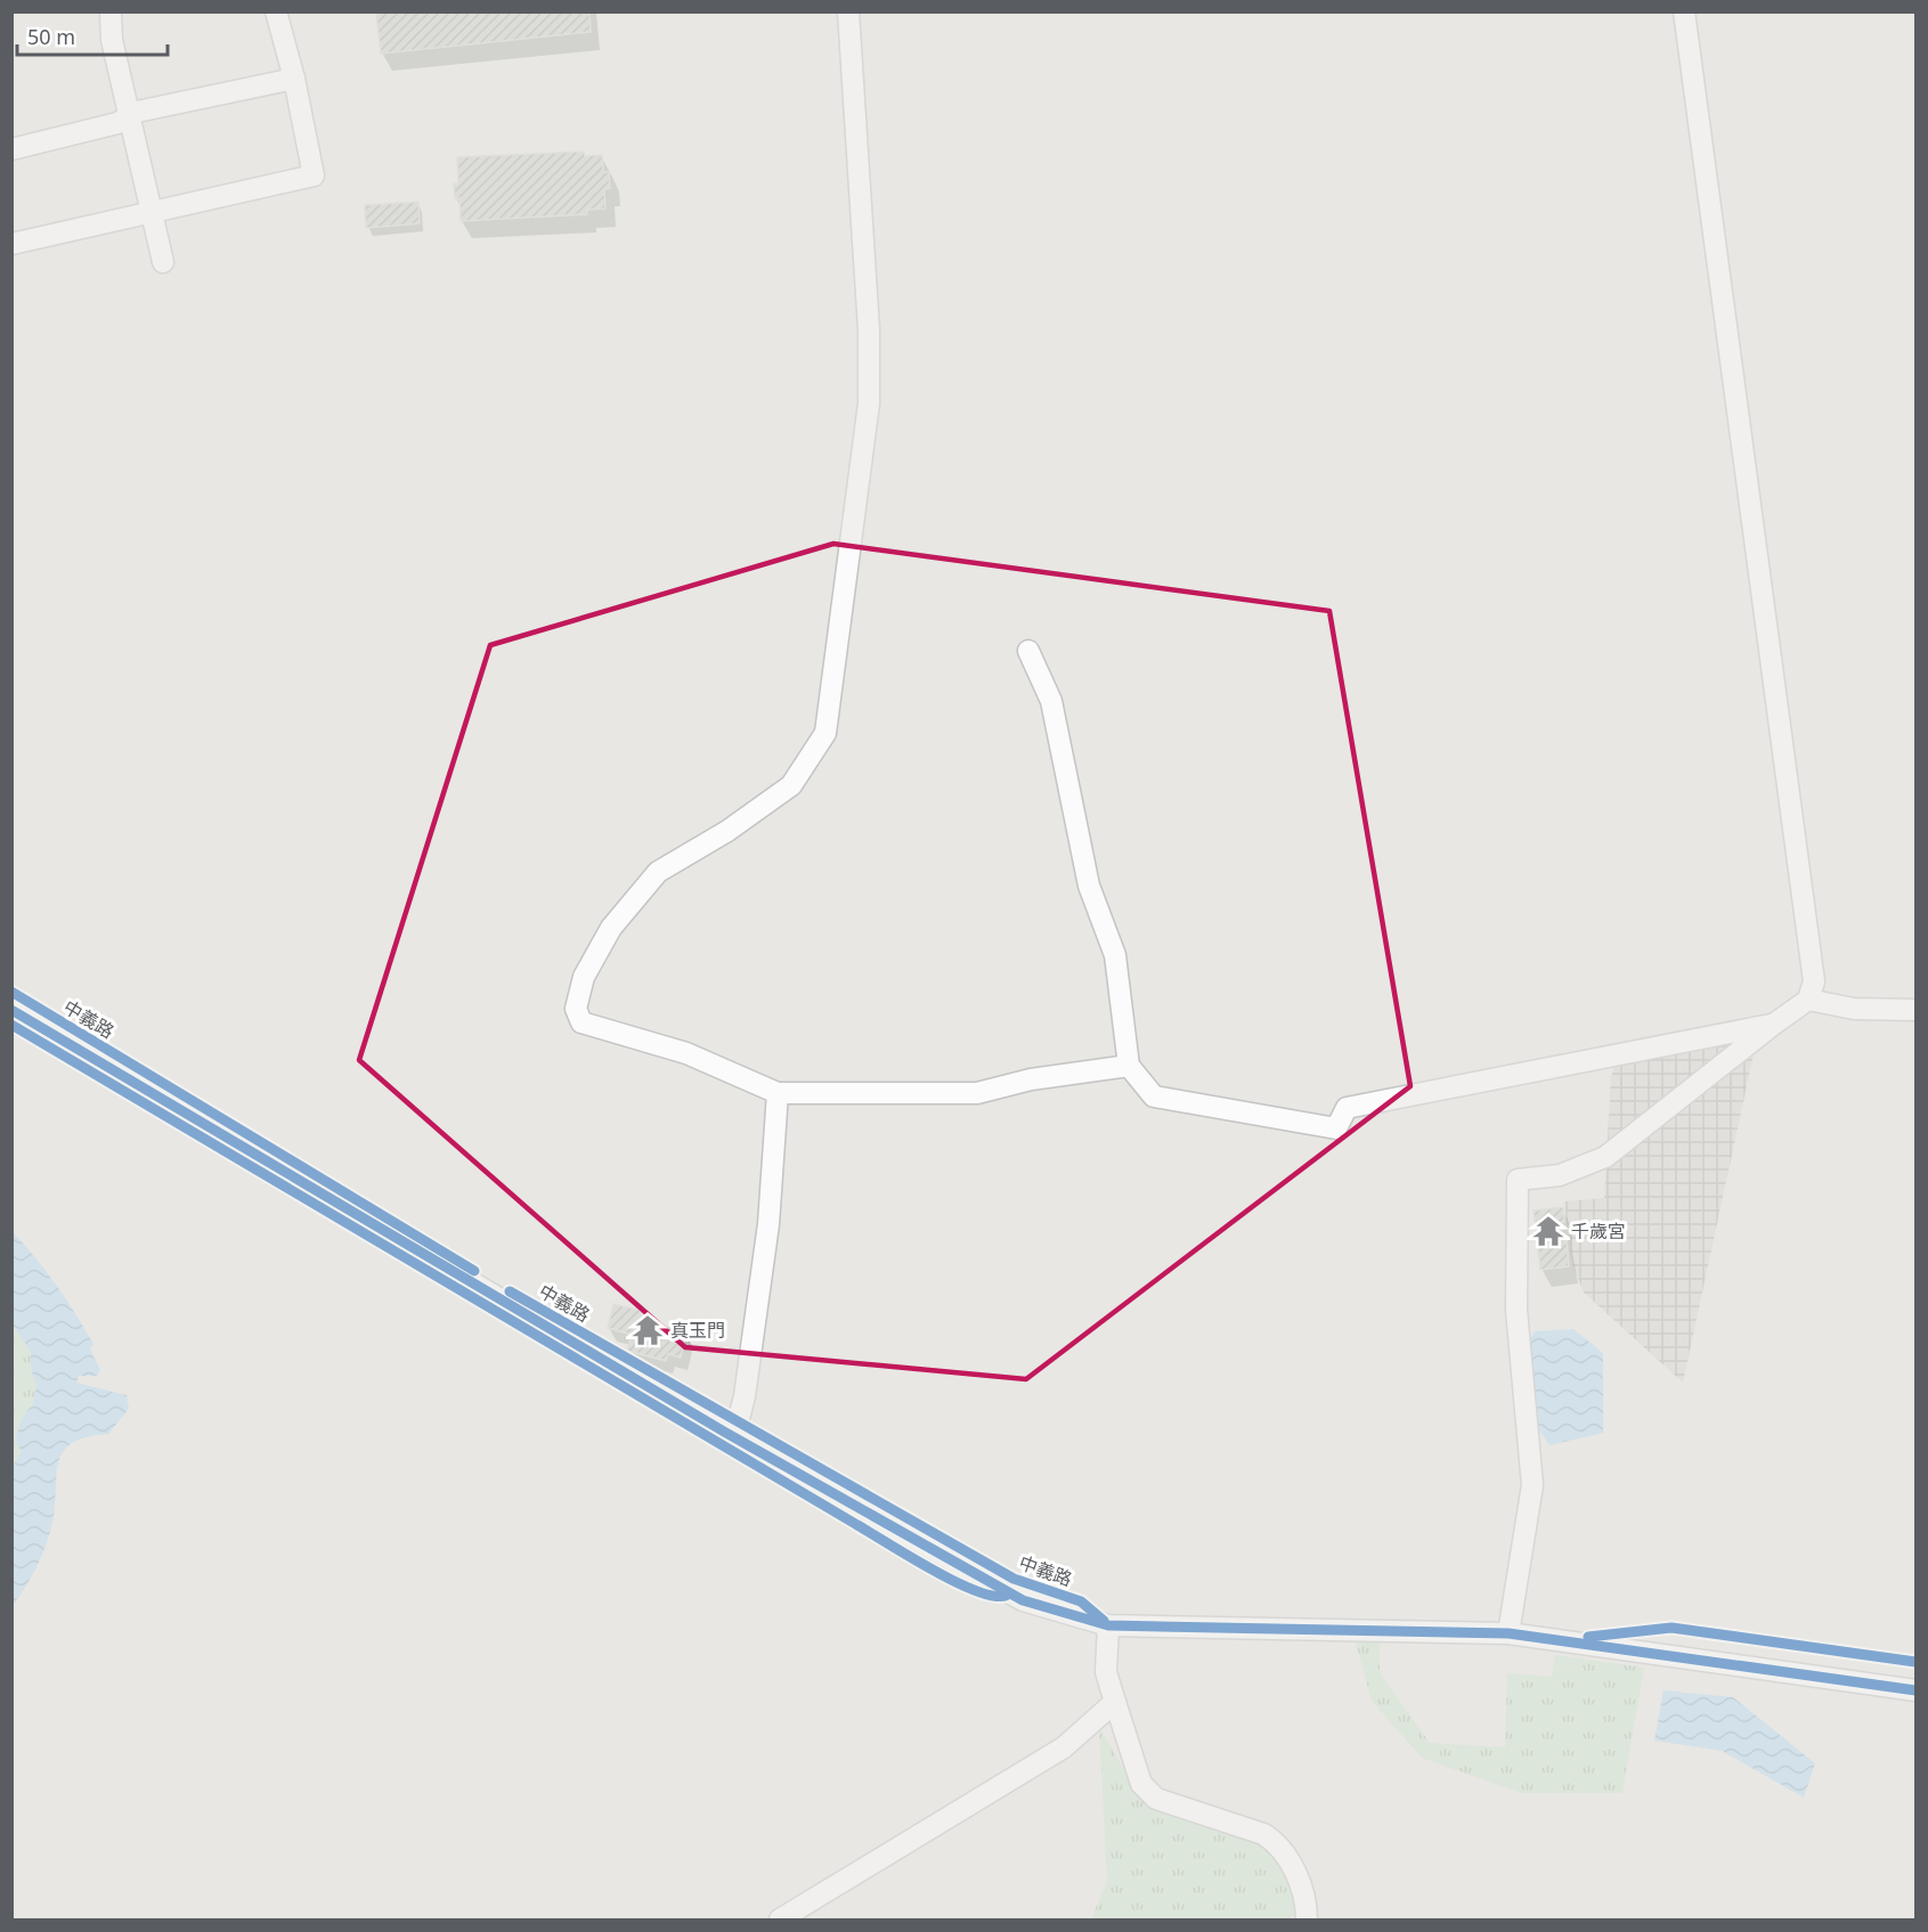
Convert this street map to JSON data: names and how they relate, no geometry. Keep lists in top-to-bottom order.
{
  "streets": {
    "street": ["中義路"]
  },
  "places": {
    "temple": ["千歲宮", "真玉門"]
  },
  "scale_bar": "50 m"
}
